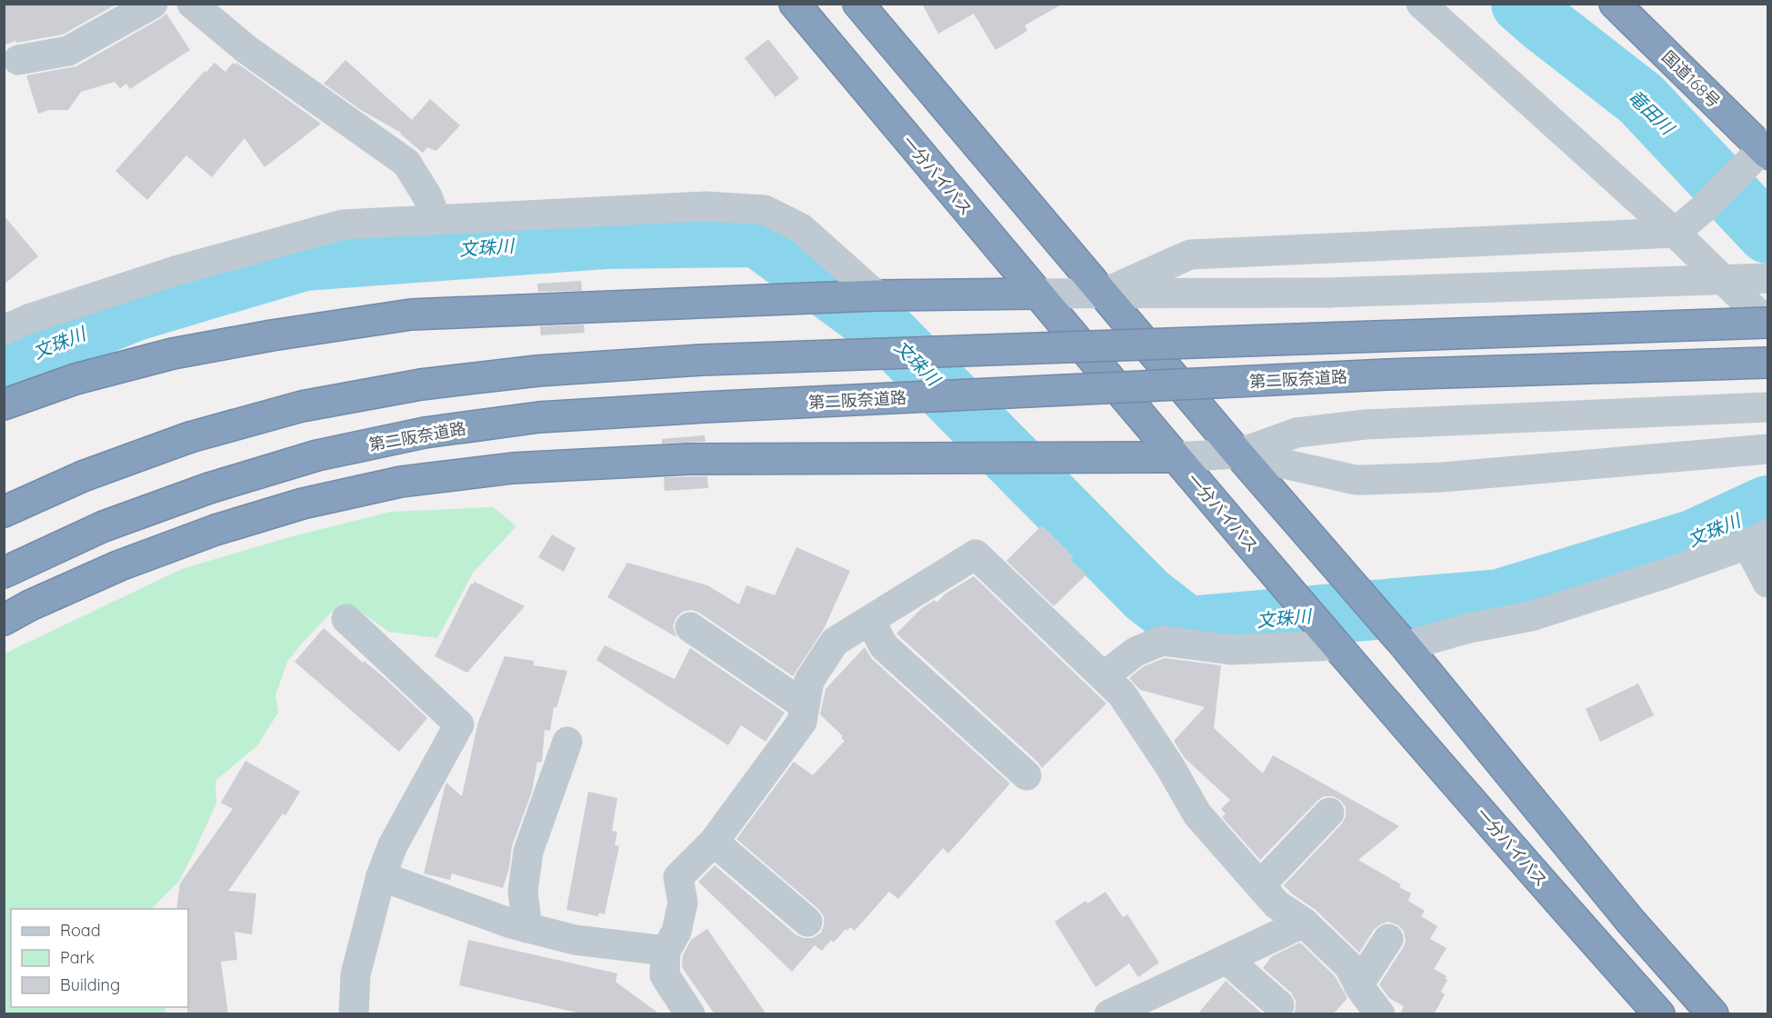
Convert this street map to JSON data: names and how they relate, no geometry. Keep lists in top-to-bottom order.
{
  "streets": {
    "highway": ["国道168号", "一分バイパス", "第二阪奈道路"]
  },
  "water": ["竜田川", "文珠川"],
  "legend": ["Road", "Park", "Building"]
}
